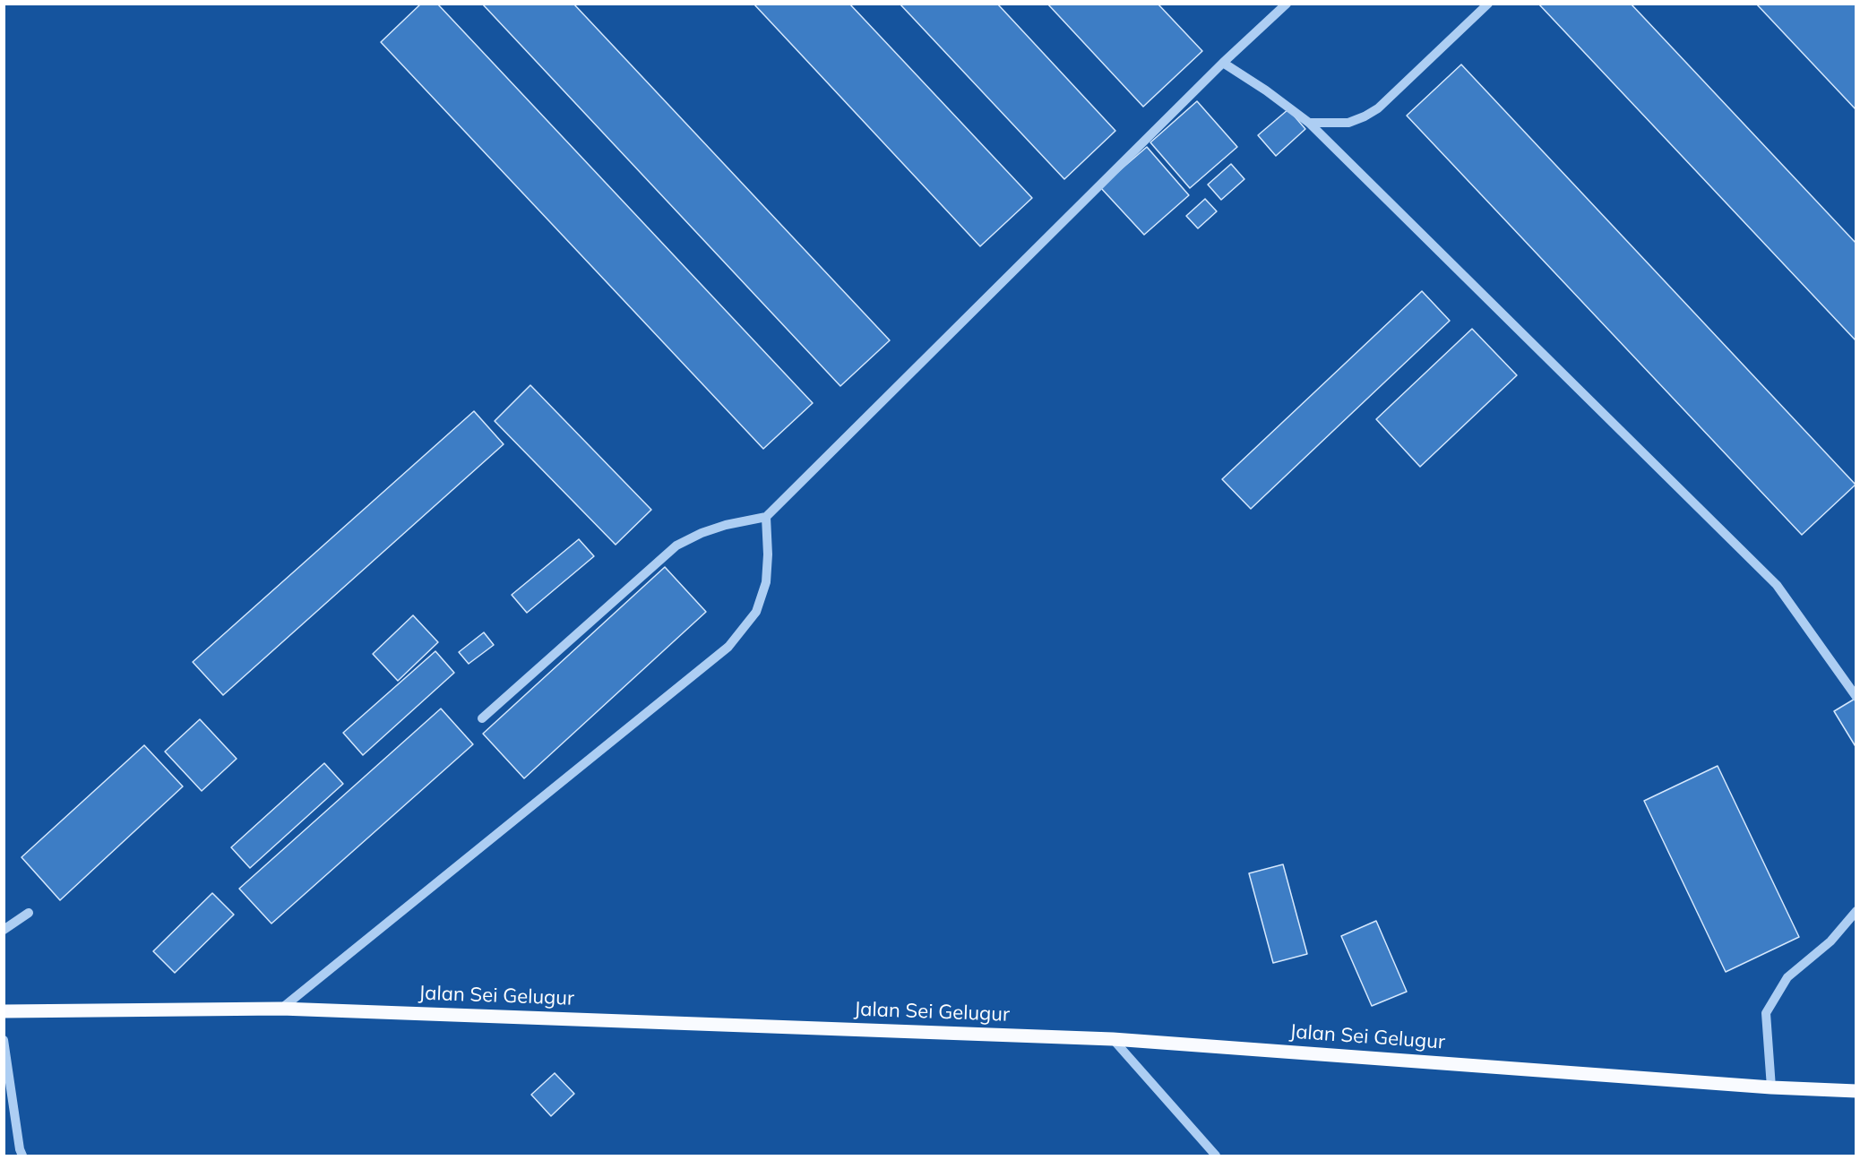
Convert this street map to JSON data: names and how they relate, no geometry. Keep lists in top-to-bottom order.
{
  "streets": {
    "main road": ["Jalan Sei Gelugur"]
  }
}
